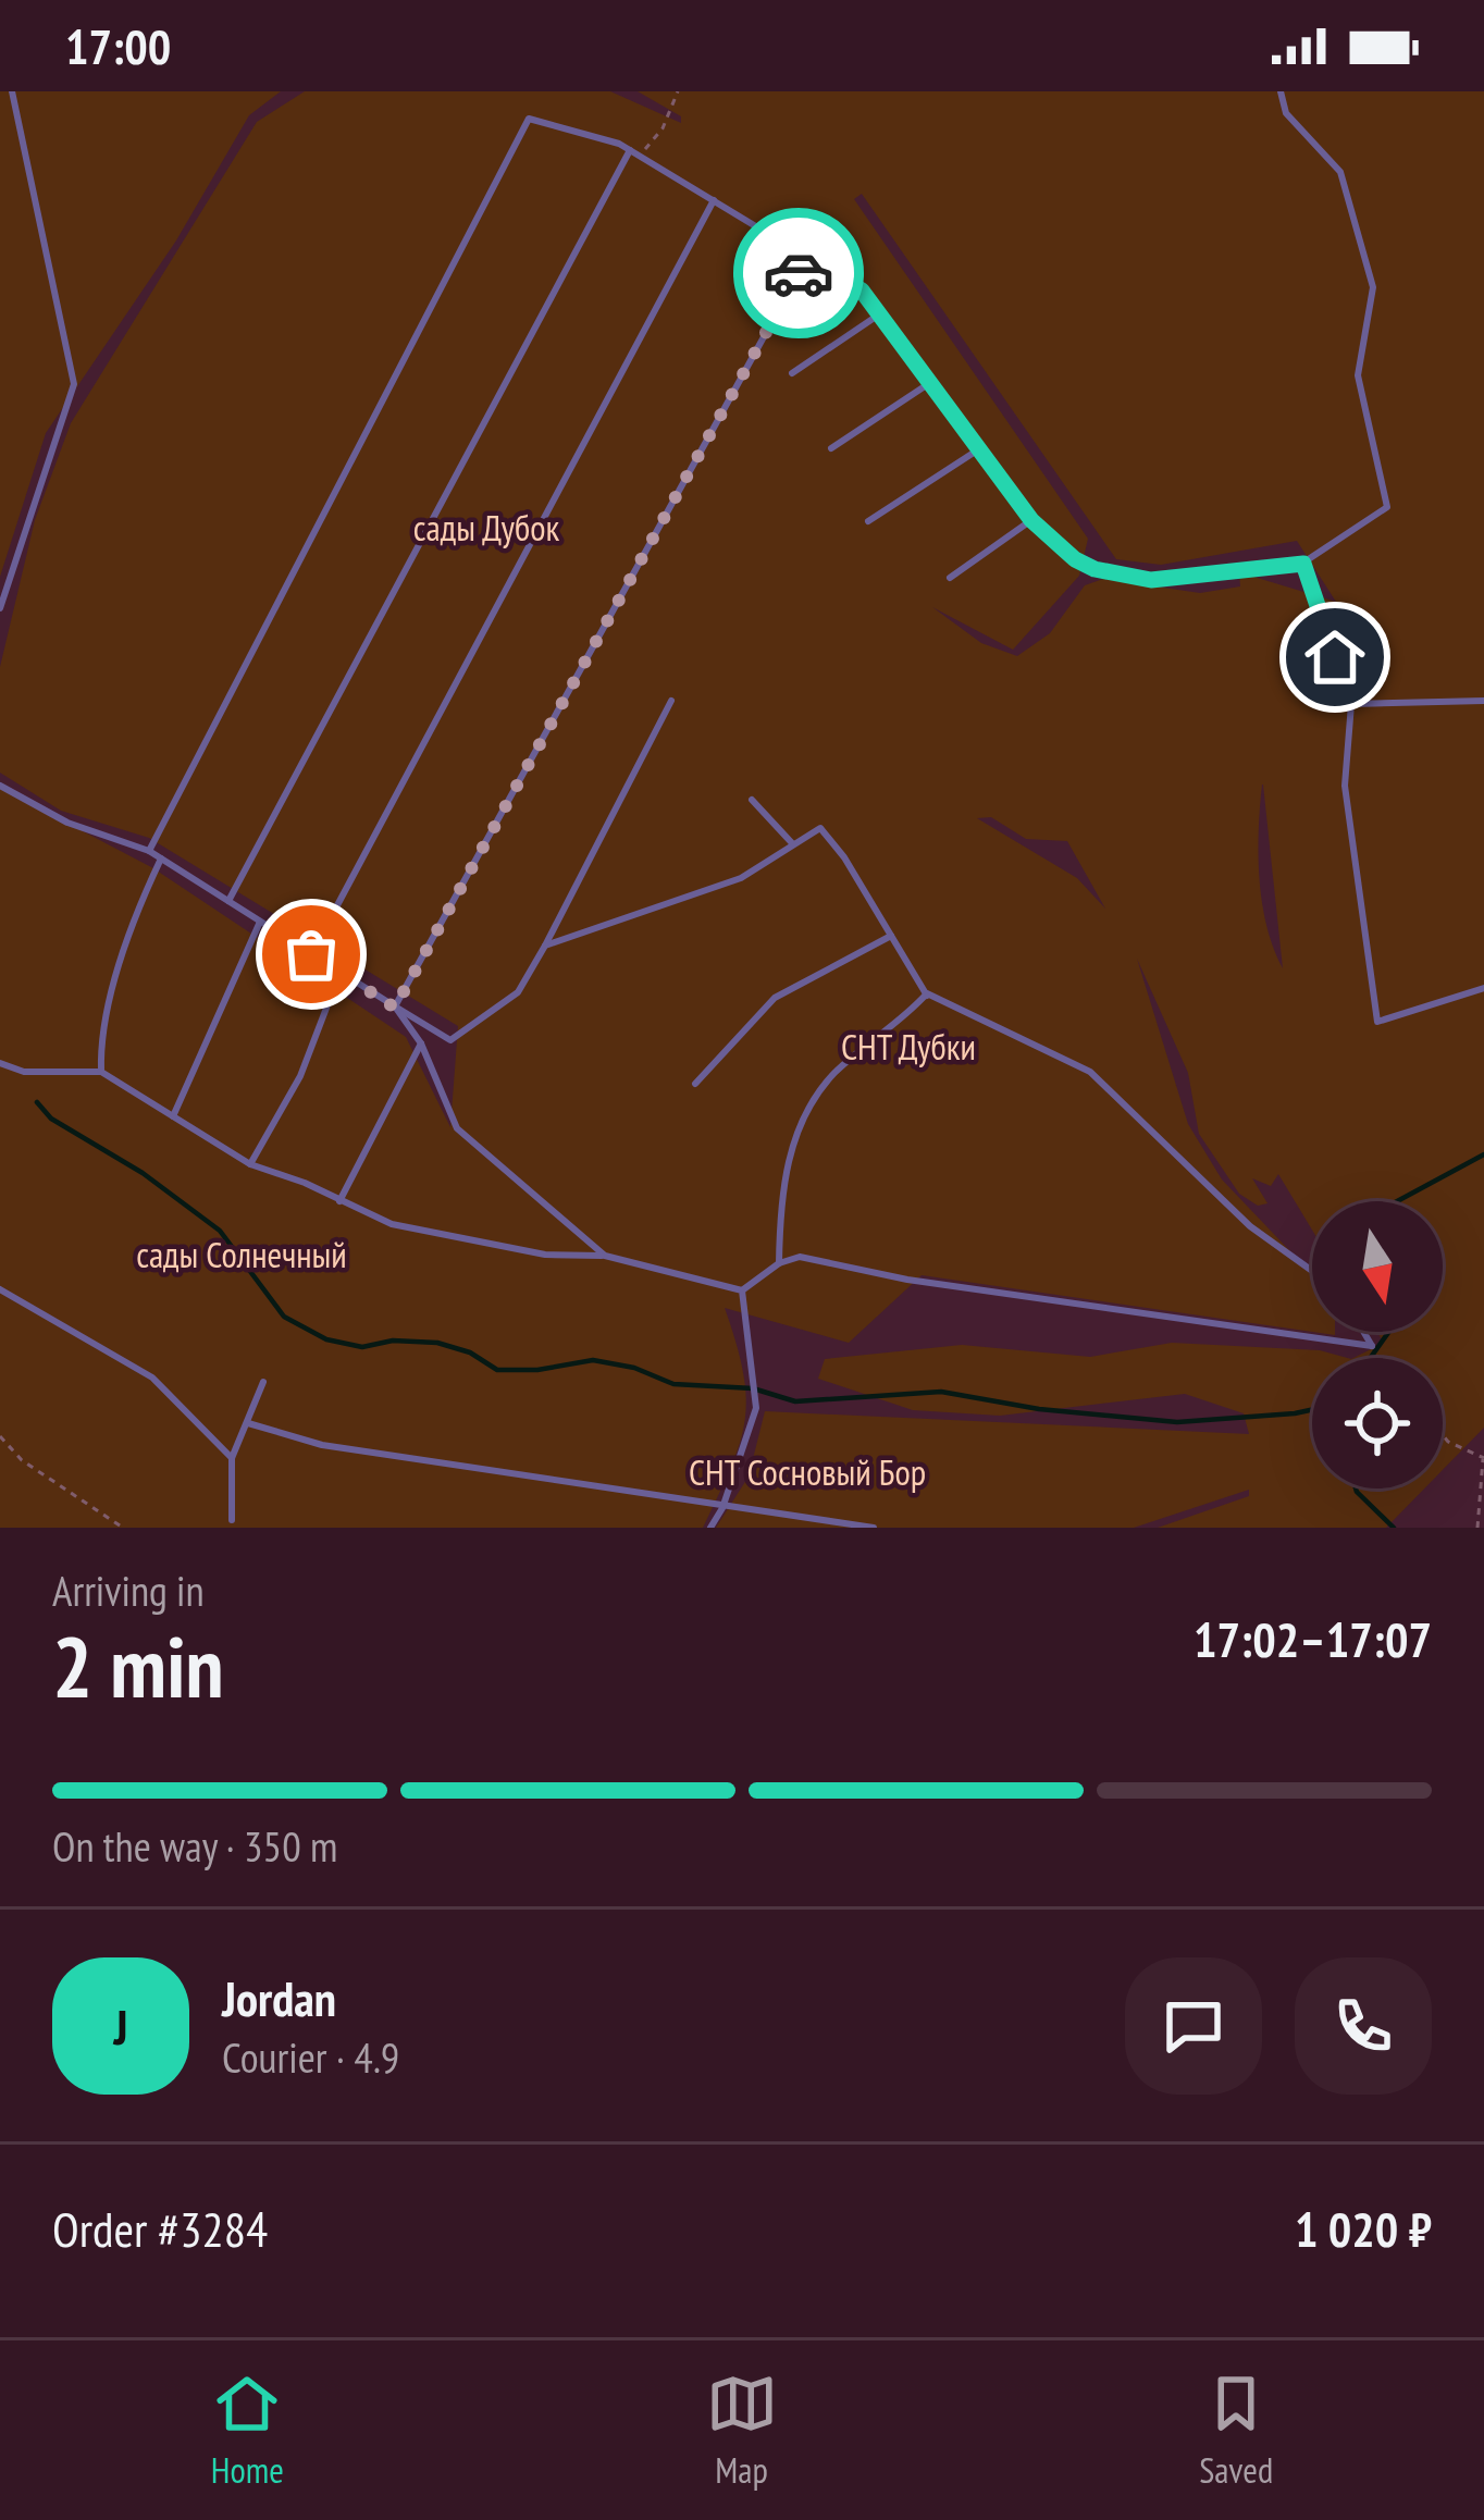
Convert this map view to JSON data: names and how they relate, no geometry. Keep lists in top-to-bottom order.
{
  "parks": [
    "сады Дубок",
    "СНТ Дубки",
    "сады Солнечный",
    "СНТ Сосновый Бор"
  ],
  "north": "bottom",
  "page": {
    "status": "17:00",
    "heading": ["2 min", "Arriving in", "17:02–17:07"],
    "panel": [
      "Jordan",
      "Courier · 4.9",
      "Order #3284",
      "1 020 ₽"
    ],
    "bar": "On the way · 350 m",
    "round": "J",
    "tabs": ["Home", "Map", "Saved"]
  }
}
